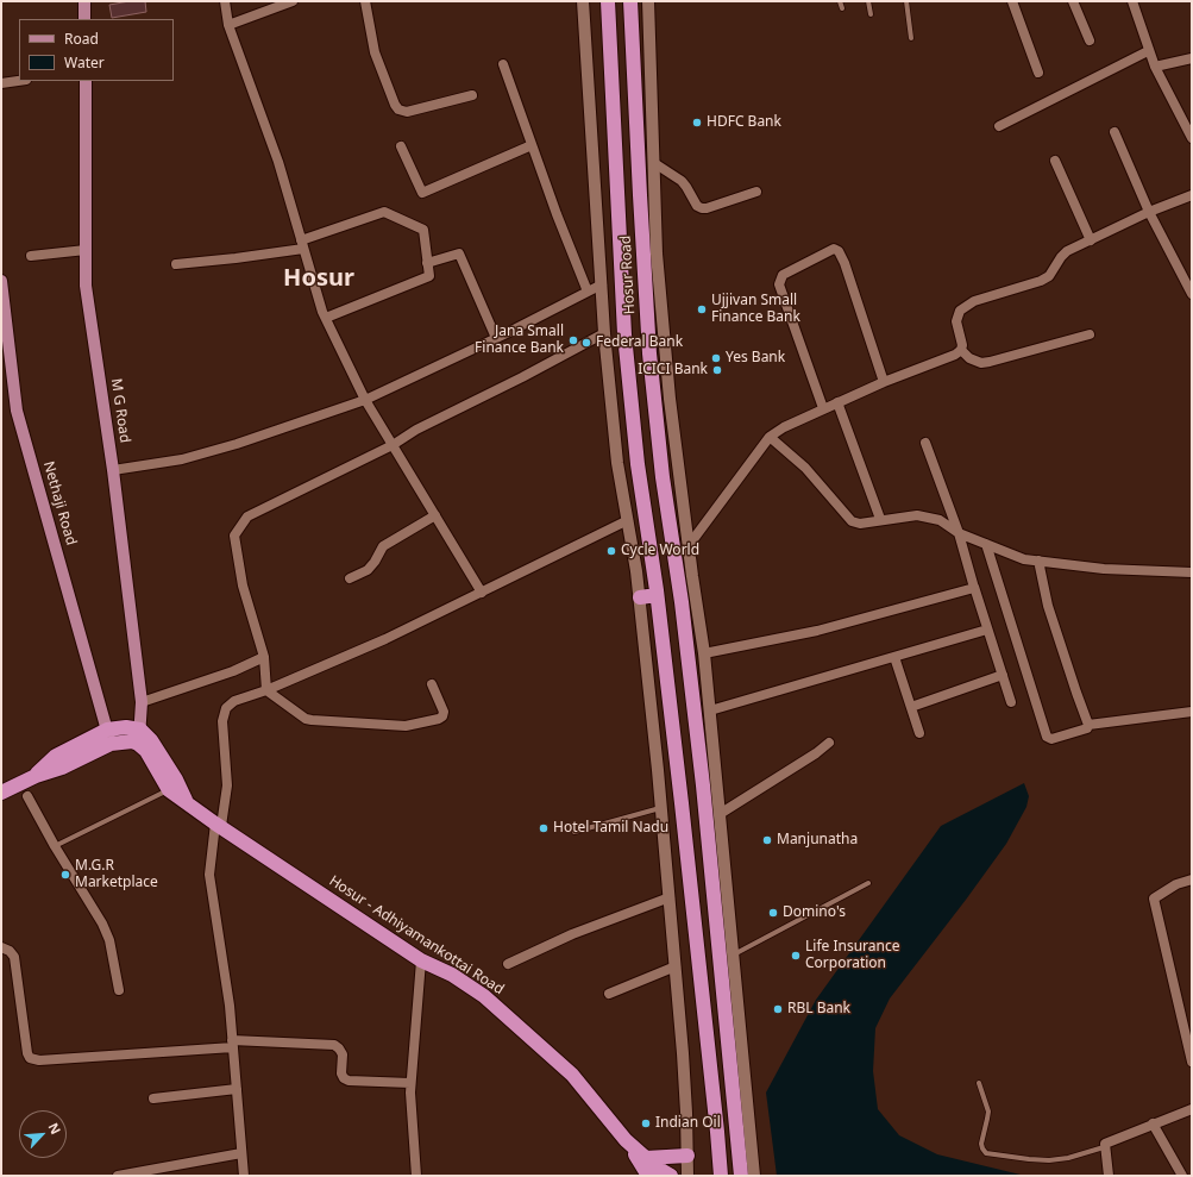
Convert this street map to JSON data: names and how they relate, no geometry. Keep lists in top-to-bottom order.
{
  "streets": {
    "highway": ["Hosur Road", "Hosur - Adhiyamankottai Road"],
    "main road": ["M G Road", "Nethaji Road"]
  },
  "crossings": [
    ["M G Road", "Hosur - Adhiyamankottai Road"]
  ],
  "districts": ["Hosur"],
  "places": [
    "HDFC Bank",
    "Ujjivan Small Finance Bank",
    "Jana Small Finance Bank",
    "Federal Bank",
    "Yes Bank",
    "ICICI Bank",
    "Cycle World",
    "Hotel Tamil Nadu",
    "Manjunatha",
    "M.G.R Marketplace",
    "Domino's",
    "Life Insurance Corporation",
    "RBL Bank",
    "Indian Oil"
  ],
  "legend": ["Road", "Water"],
  "north": "top right"
}
